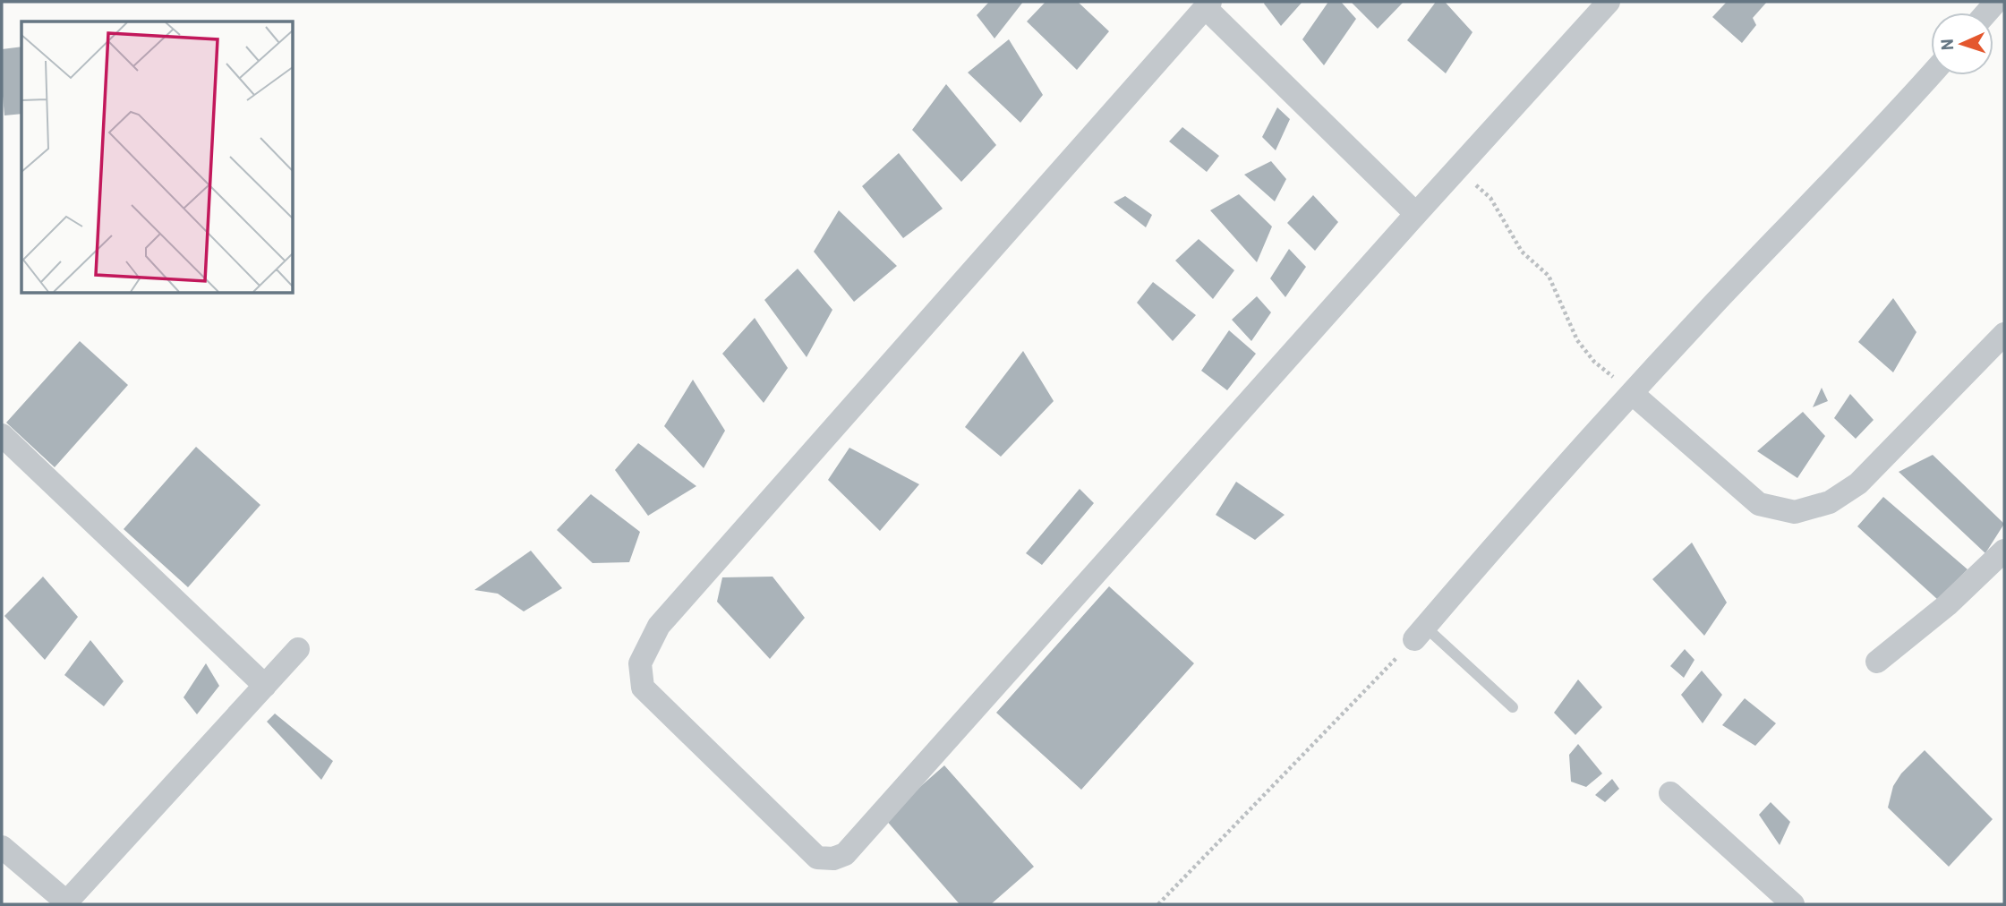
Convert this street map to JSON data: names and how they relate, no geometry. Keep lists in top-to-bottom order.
{
  "north": "left"
}
